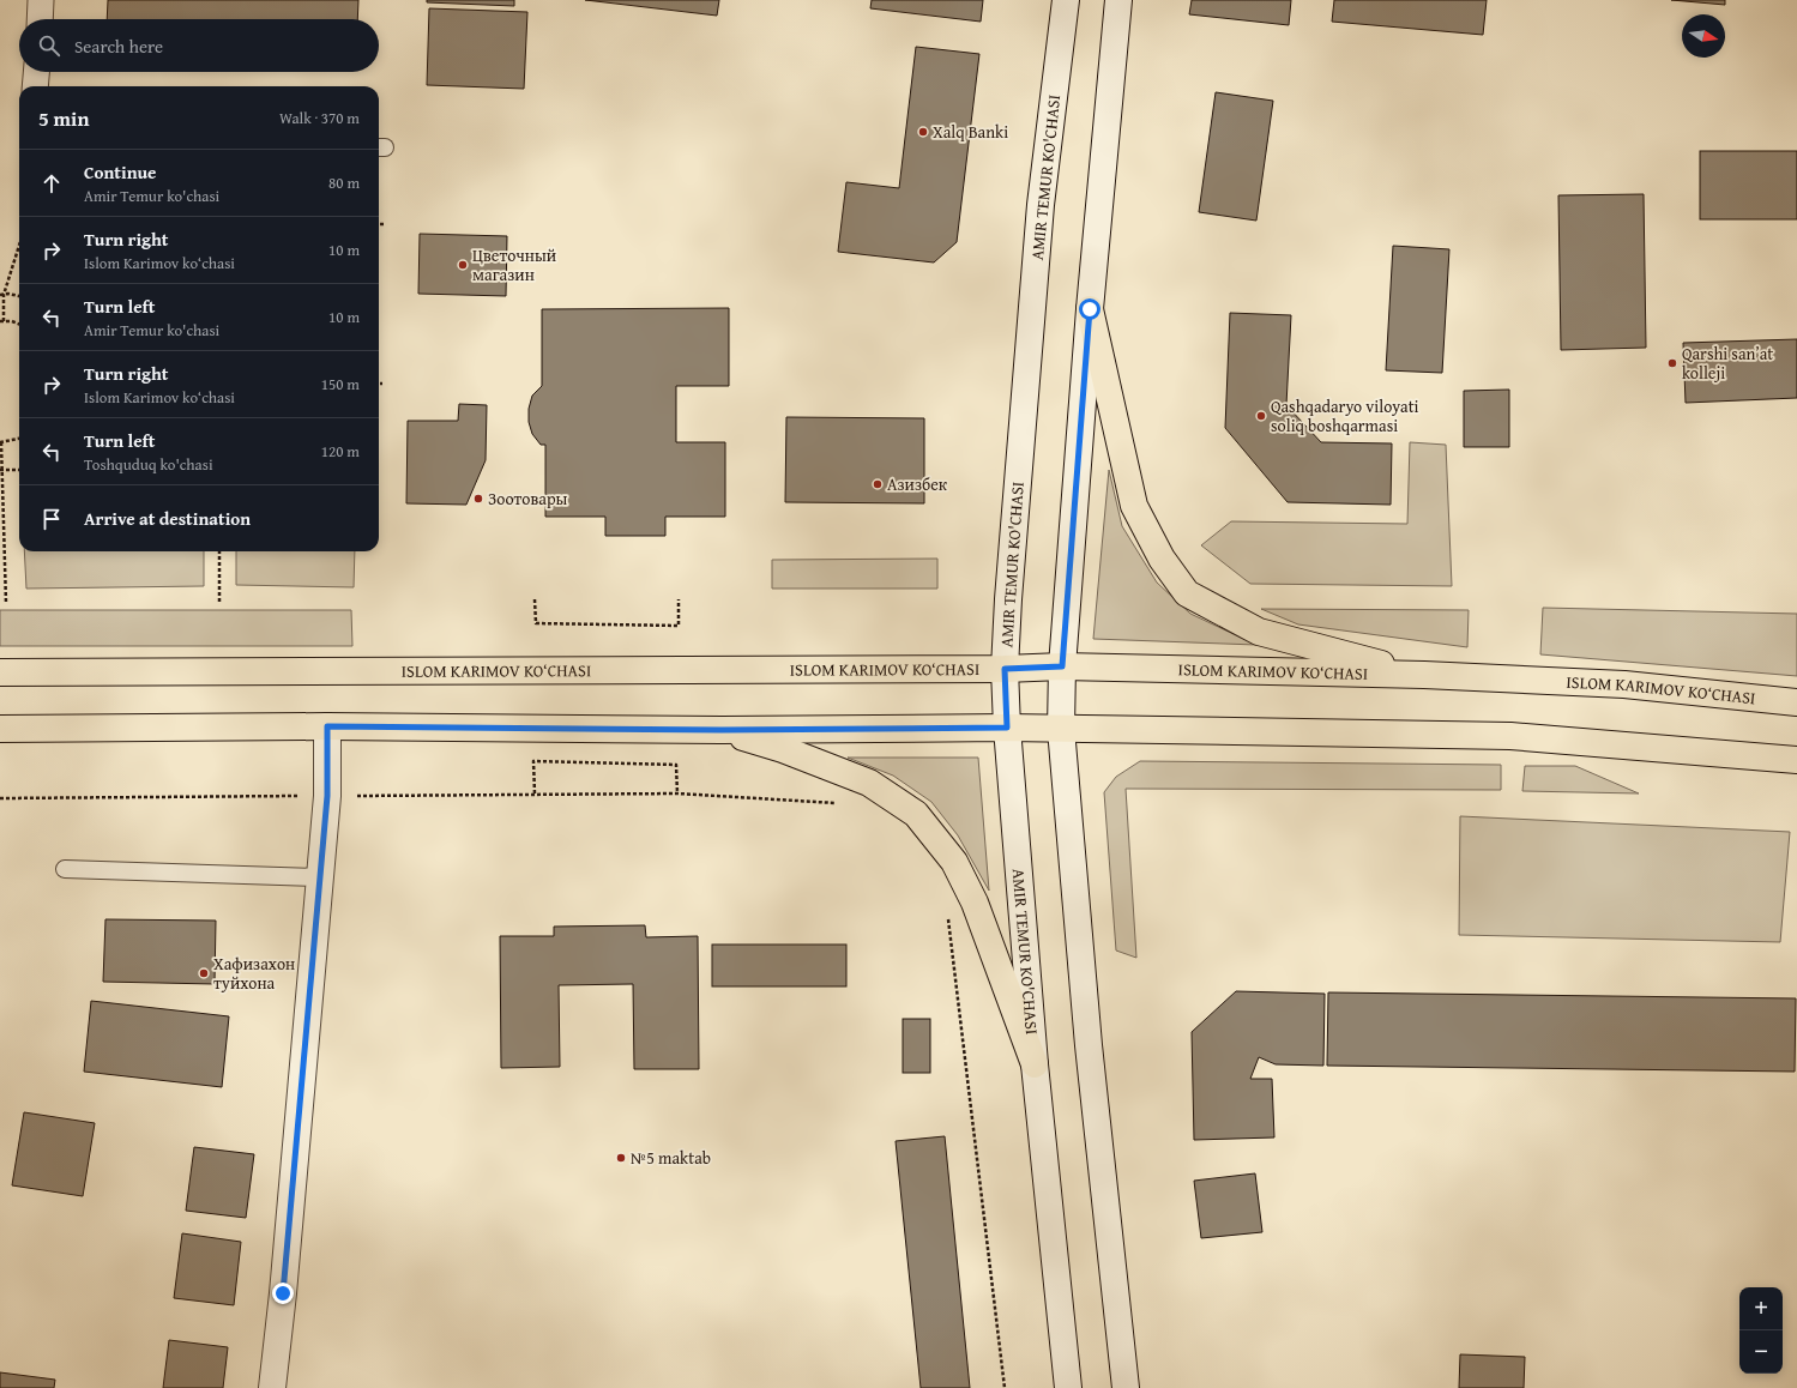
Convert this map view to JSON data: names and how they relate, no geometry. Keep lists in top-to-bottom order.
{
  "streets": {
    "main road": ["AMIR TEMUR KO'CHASI", "ISLOM KARIMOV KO‘CHASI"]
  },
  "crossings": [
    ["AMIR TEMUR KO'CHASI", "ISLOM KARIMOV KO‘CHASI"]
  ],
  "places": [
    "Xalq Banki",
    "Цветочный магазин",
    "Qarshi san’at kolleji",
    "Qashqadaryo viloyati soliq boshqarmasi",
    "Азизбек",
    "Зоотовары",
    "Хафизахон туйхона",
    "№5 maktab"
  ],
  "north": "right",
  "page": {
    "search": "Search here",
    "heading": ["5 min", "Walk · 370 m"],
    "list": [
      ["Continue", "Amir Temur ko'chasi", "80 m"],
      ["Turn right", "Islom Karimov ko‘chasi", "10 m"],
      ["Turn left", "Amir Temur ko'chasi", "10 m"],
      ["Turn right", "Islom Karimov ko‘chasi", "150 m"],
      ["Turn left", "Toshquduq ko'chasi", "120 m"],
      "Arrive at destination"
    ],
    "map_buttons": ["+", "−"]
  }
}
